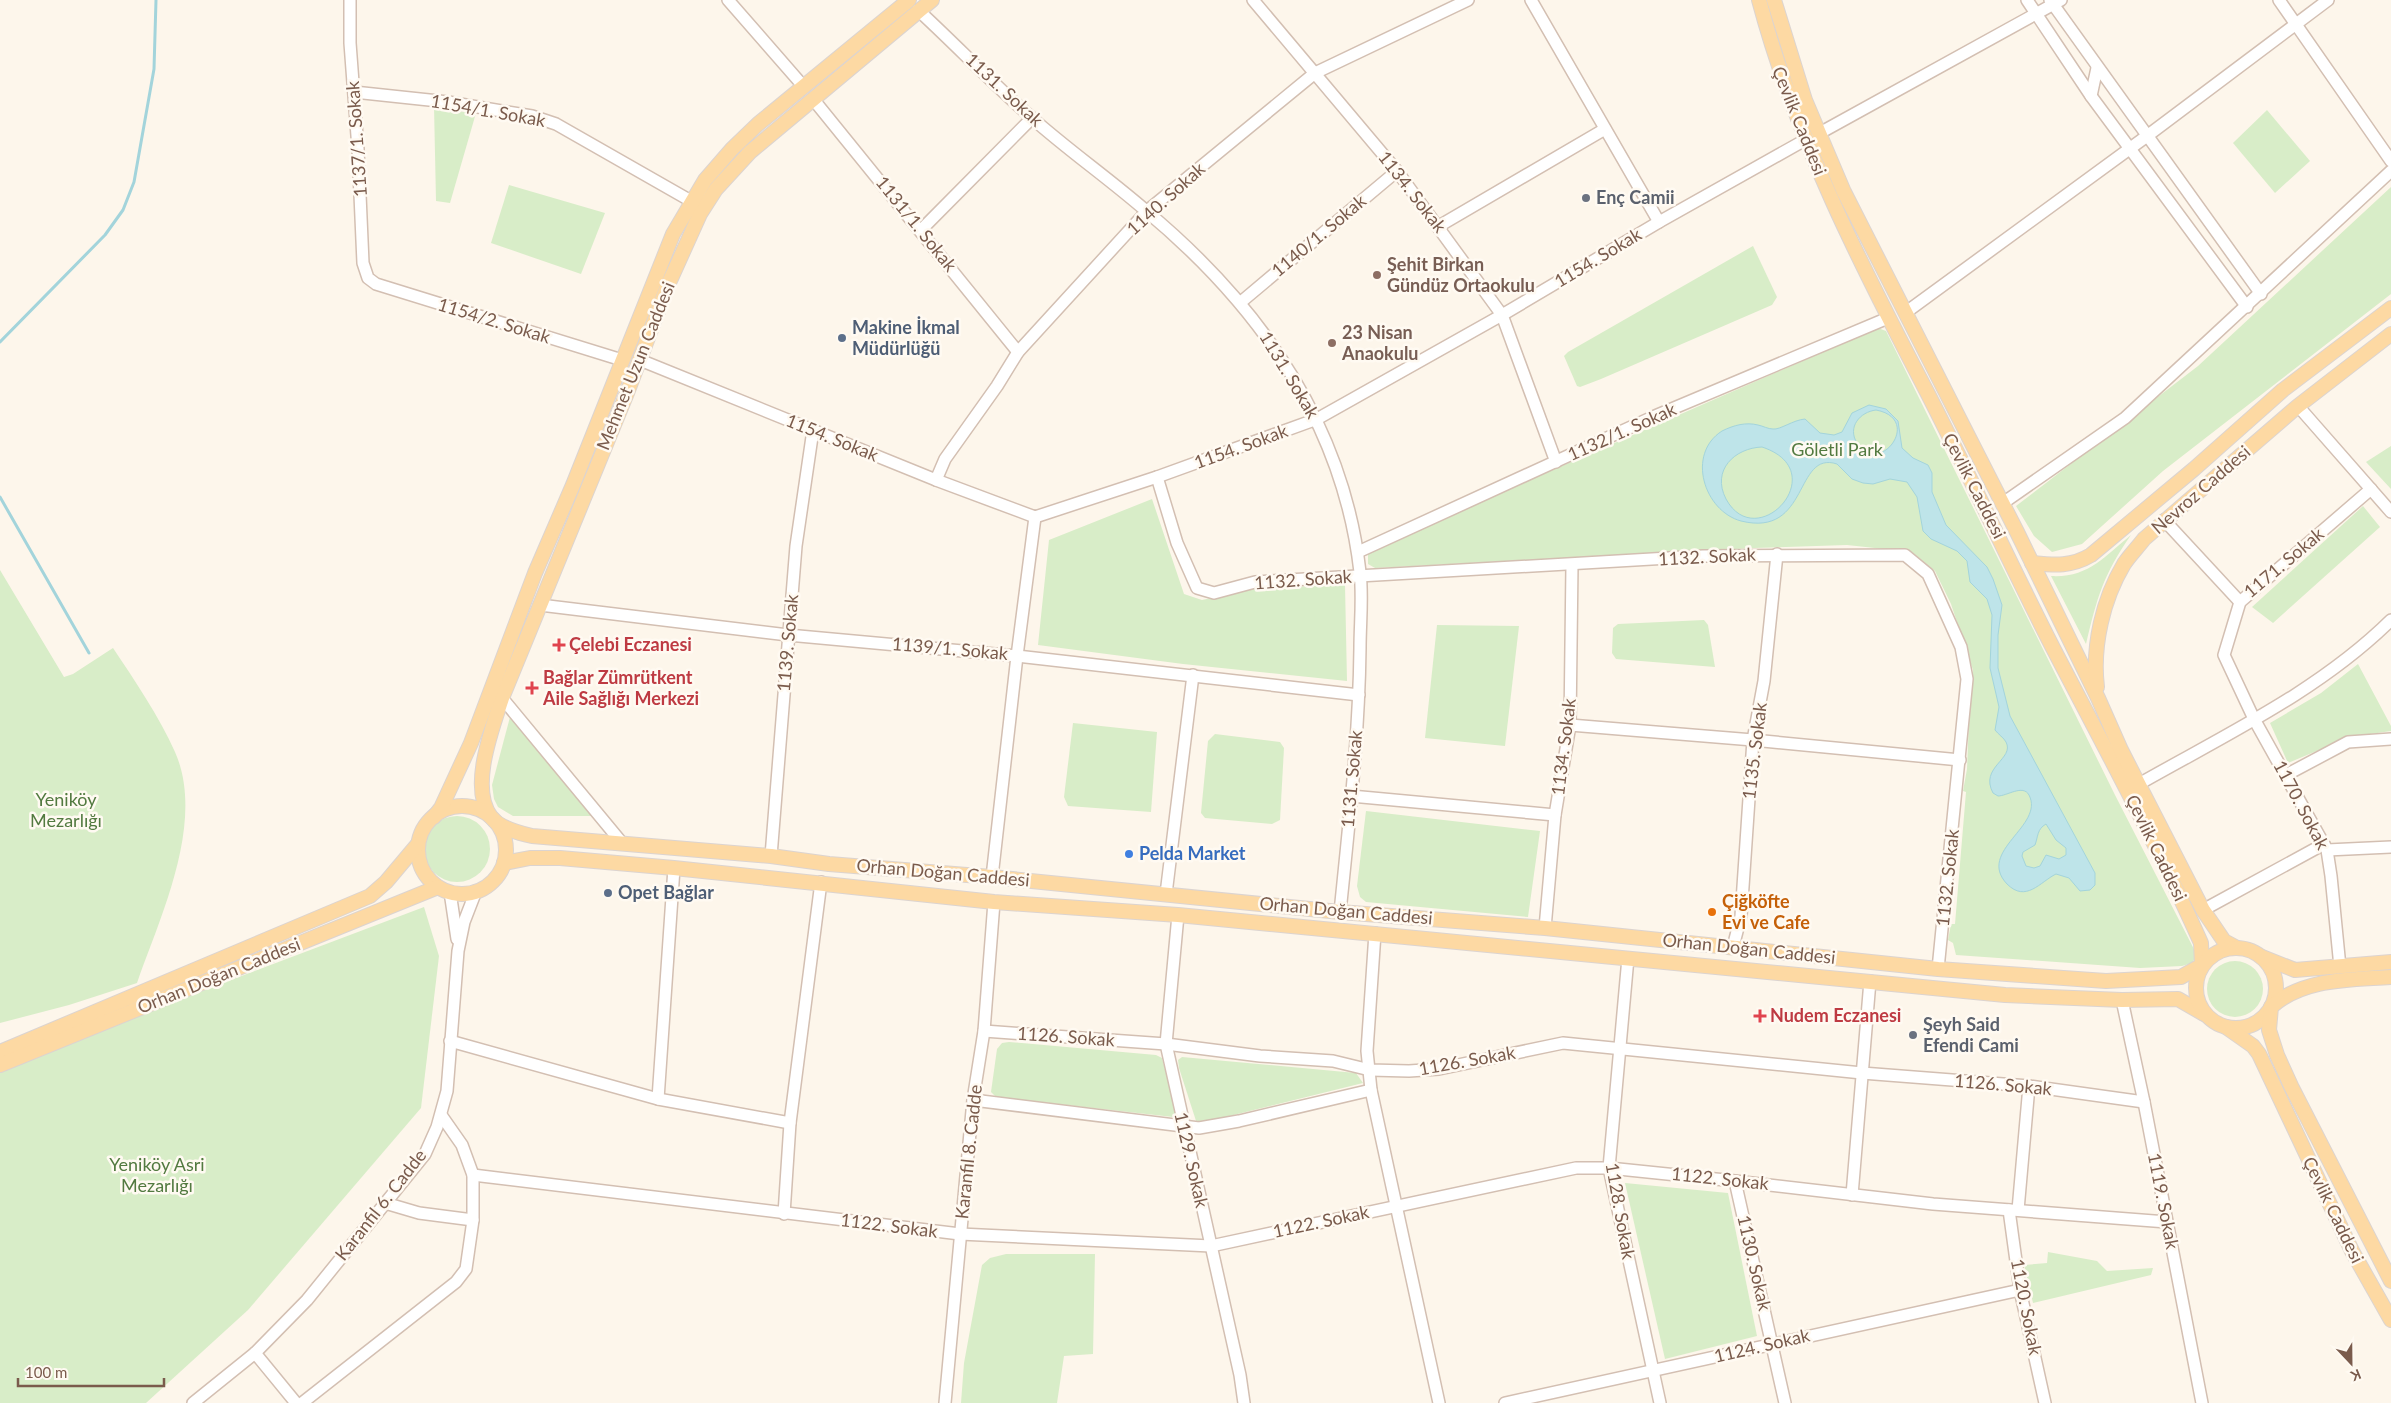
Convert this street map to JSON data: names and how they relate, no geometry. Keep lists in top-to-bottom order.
{
  "streets": {
    "main road": [
      "Çevlik Caddesi",
      "Mehmet Uzun Caddesi",
      "Nevroz Caddesi",
      "Orhan Doğan Caddesi"
    ],
    "street": [
      "1131. Sokak",
      "1154/1. Sokak",
      "1137/1. Sokak",
      "1134. Sokak",
      "1140. Sokak",
      "1131/1. Sokak",
      "1140/1. Sokak",
      "1154. Sokak",
      "1154/2. Sokak",
      "1132/1. Sokak",
      "1132. Sokak",
      "1171. Sokak",
      "1139. Sokak",
      "1139/1. Sokak",
      "1135. Sokak",
      "1170. Sokak",
      "1126. Sokak",
      "Karanfil 8. Cadde",
      "1129. Sokak",
      "1122. Sokak",
      "1119. Sokak",
      "Karanfil 6. Cadde",
      "1128. Sokak",
      "1130. Sokak",
      "1120. Sokak",
      "1124. Sokak"
    ]
  },
  "crossings": [
    ["1131. Sokak", "1140. Sokak"],
    ["1131. Sokak", "1140/1. Sokak"],
    ["1131. Sokak", "1154. Sokak"],
    ["1131. Sokak", "Mehmet Uzun Caddesi"],
    ["1131. Sokak", "1132/1. Sokak"],
    ["1131. Sokak", "1132. Sokak"],
    ["1131. Sokak", "1139/1. Sokak"],
    ["1131. Sokak", "Orhan Doğan Caddesi"],
    ["1154/1. Sokak", "1137/1. Sokak"],
    ["Çevlik Caddesi", "1154. Sokak"],
    ["Çevlik Caddesi", "1132/1. Sokak"],
    ["Çevlik Caddesi", "Nevroz Caddesi"],
    ["Çevlik Caddesi", "Orhan Doğan Caddesi"],
    ["1137/1. Sokak", "1154/2. Sokak"],
    ["1134. Sokak", "1140. Sokak"],
    ["1134. Sokak", "1140/1. Sokak"],
    ["1134. Sokak", "1154. Sokak"],
    ["1134. Sokak", "1132/1. Sokak"],
    ["1134. Sokak", "1132. Sokak"],
    ["1134. Sokak", "Orhan Doğan Caddesi"],
    ["1140. Sokak", "1131/1. Sokak"],
    ["1140. Sokak", "1154. Sokak"],
    ["1131/1. Sokak", "Mehmet Uzun Caddesi"],
    ["1154. Sokak", "Mehmet Uzun Caddesi"],
    ["1154. Sokak", "1132. Sokak"],
    ["1154. Sokak", "1139. Sokak"],
    ["Mehmet Uzun Caddesi", "1139/1. Sokak"],
    ["Mehmet Uzun Caddesi", "Orhan Doğan Caddesi"],
    ["1132. Sokak", "1135. Sokak"],
    ["1132. Sokak", "Orhan Doğan Caddesi"],
    ["1171. Sokak", "1170. Sokak"],
    ["1139. Sokak", "1139/1. Sokak"],
    ["1139. Sokak", "Orhan Doğan Caddesi"],
    ["1135. Sokak", "Orhan Doğan Caddesi"],
    ["1126. Sokak", "Karanfil 8. Cadde"],
    ["1126. Sokak", "1129. Sokak"],
    ["1126. Sokak", "1119. Sokak"],
    ["1126. Sokak", "1128. Sokak"],
    ["1126. Sokak", "1120. Sokak"],
    ["Karanfil 8. Cadde", "1122. Sokak"],
    ["1129. Sokak", "1122. Sokak"],
    ["1122. Sokak", "1119. Sokak"],
    ["1122. Sokak", "1128. Sokak"],
    ["1122. Sokak", "1130. Sokak"],
    ["1122. Sokak", "1120. Sokak"],
    ["1128. Sokak", "1124. Sokak"],
    ["1130. Sokak", "1124. Sokak"],
    ["1120. Sokak", "1124. Sokak"]
  ],
  "parks": ["Göletli Park", "Yeniköy Mezarlığı", "Yeniköy Asri Mezarlığı"],
  "places": {
    "other": [
      "Enç Camii",
      "Şehit Birkan Gündüz Ortaokulu",
      "Makine İkmal Müdürlüğü",
      "23 Nisan Anaokulu",
      "Pelda Market",
      "Opet Bağlar",
      "Çiğköfte Evi ve Cafe",
      "Şeyh Said Efendi Cami"
    ],
    "health": ["Çelebi Eczanesi", "Bağlar Zümrütkent Aile Sağlığı Merkezi", "Nudem Eczanesi"]
  },
  "scale_bar": "100 m",
  "north": "bottom"
}
